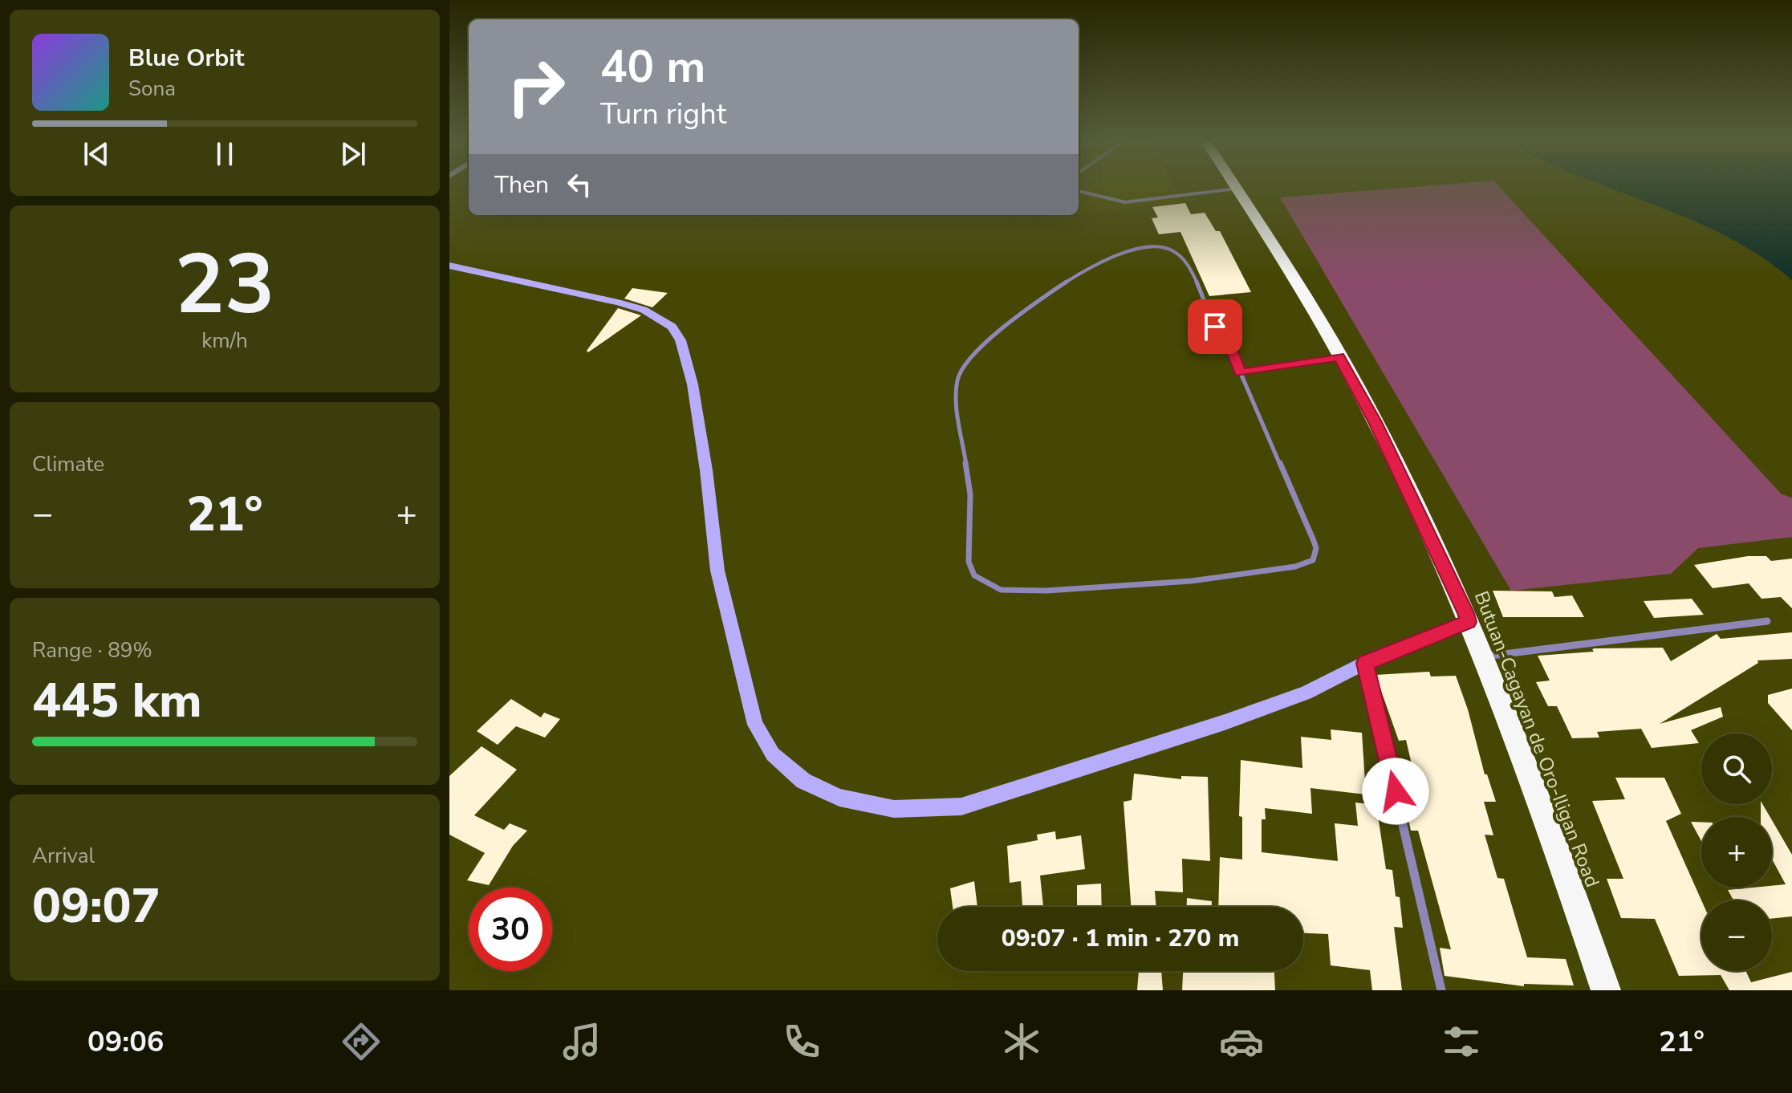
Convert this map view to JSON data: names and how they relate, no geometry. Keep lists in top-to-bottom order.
{
  "streets": {
    "highway": ["Butuan-Cagayan de Oro-Iligan Road"]
  },
  "page": {
    "turn": ["40 m", "Turn right"],
    "song": ["Blue Orbit", "Sona"],
    "then": "Then",
    "tile": [
      ["23", "km/h"],
      "Climate",
      ["Range · 89%", "445 km"],
      ["Arrival", "09:07"]
    ],
    "heat": ["−", "21°", "+"],
    "map_buttons": ["+", "−"],
    "limit": "30",
    "trip": "09:07 · 1 min · 270 m",
    "tabs": ["09:06", "21°"]
  }
}
